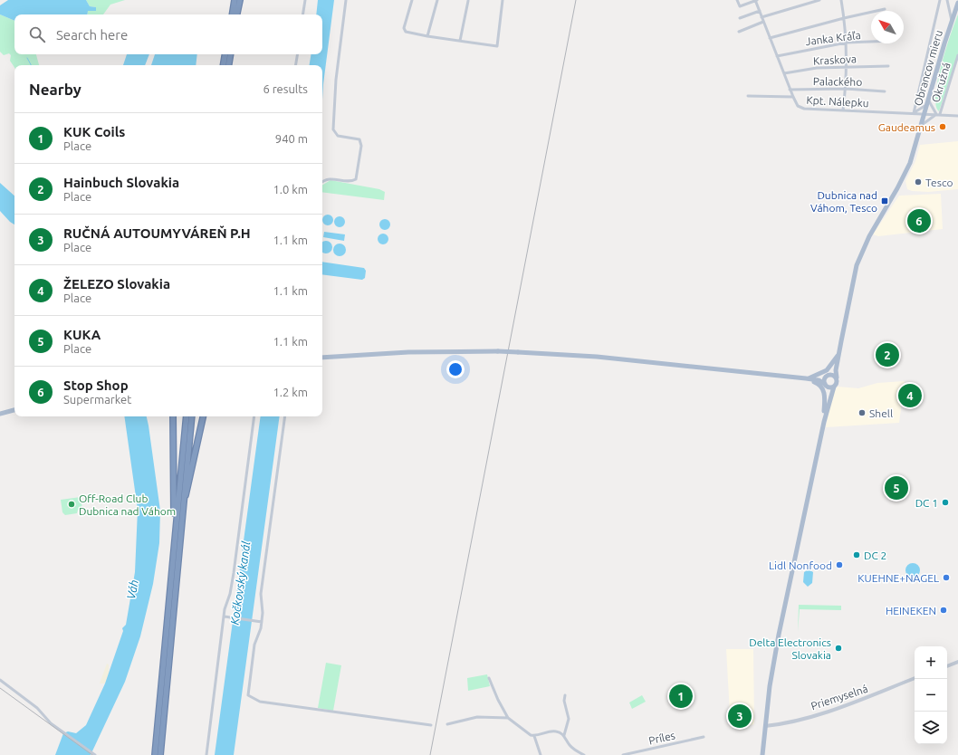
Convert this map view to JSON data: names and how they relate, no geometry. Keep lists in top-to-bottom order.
{
  "streets": {
    "main road": ["Obrancov mieru"],
    "street": [
      "Janka Kráľa",
      "Kraskova",
      "Palackého",
      "Okružná",
      "Kpt. Nálepku",
      "Priemyselná",
      "Príles"
    ]
  },
  "crossings": [
    ["Janka Kráľa", "Kpt. Nálepku"],
    ["Kraskova", "Kpt. Nálepku"],
    ["Obrancov mieru", "Kpt. Nálepku"],
    ["Palackého", "Kpt. Nálepku"],
    ["Okružná", "Kpt. Nálepku"]
  ],
  "water": ["Kočkovský kanál", "Váh"],
  "places": {
    "other": [
      "Gaudeamus",
      "Tesco",
      "Shell",
      "DC 1",
      "Off-Road Club Dubnica nad Váhom",
      "DC 2",
      "Lidl Nonfood",
      "KUEHNE+NAGEL",
      "HEINEKEN",
      "Delta Electronics Slovakia"
    ],
    "transit": ["Dubnica nad Váhom, Tesco"]
  },
  "north": "top left",
  "page": {
    "search": "Search here",
    "heading": ["Nearby", "6 results"],
    "list": [
      {
        "mark": "1",
        "name": "KUK Coils",
        "note": "Place",
        "value": "940 m"
      },
      {
        "mark": "2",
        "name": "Hainbuch Slovakia",
        "note": "Place",
        "value": "1.0 km"
      },
      {
        "mark": "3",
        "name": "RUČNÁ AUTOUMYVÁREŇ P.H",
        "note": "Place",
        "value": "1.1 km"
      },
      {
        "mark": "4",
        "name": "ŽELEZO Slovakia",
        "note": "Place",
        "value": "1.1 km"
      },
      {
        "mark": "5",
        "name": "KUKA",
        "note": "Place",
        "value": "1.1 km"
      },
      {
        "mark": "6",
        "name": "Stop Shop",
        "note": "Supermarket",
        "value": "1.2 km"
      }
    ],
    "pins": [
      "6",
      "2",
      "4",
      "5",
      "1",
      "3"
    ],
    "map_buttons": ["+", "−"]
  }
}
